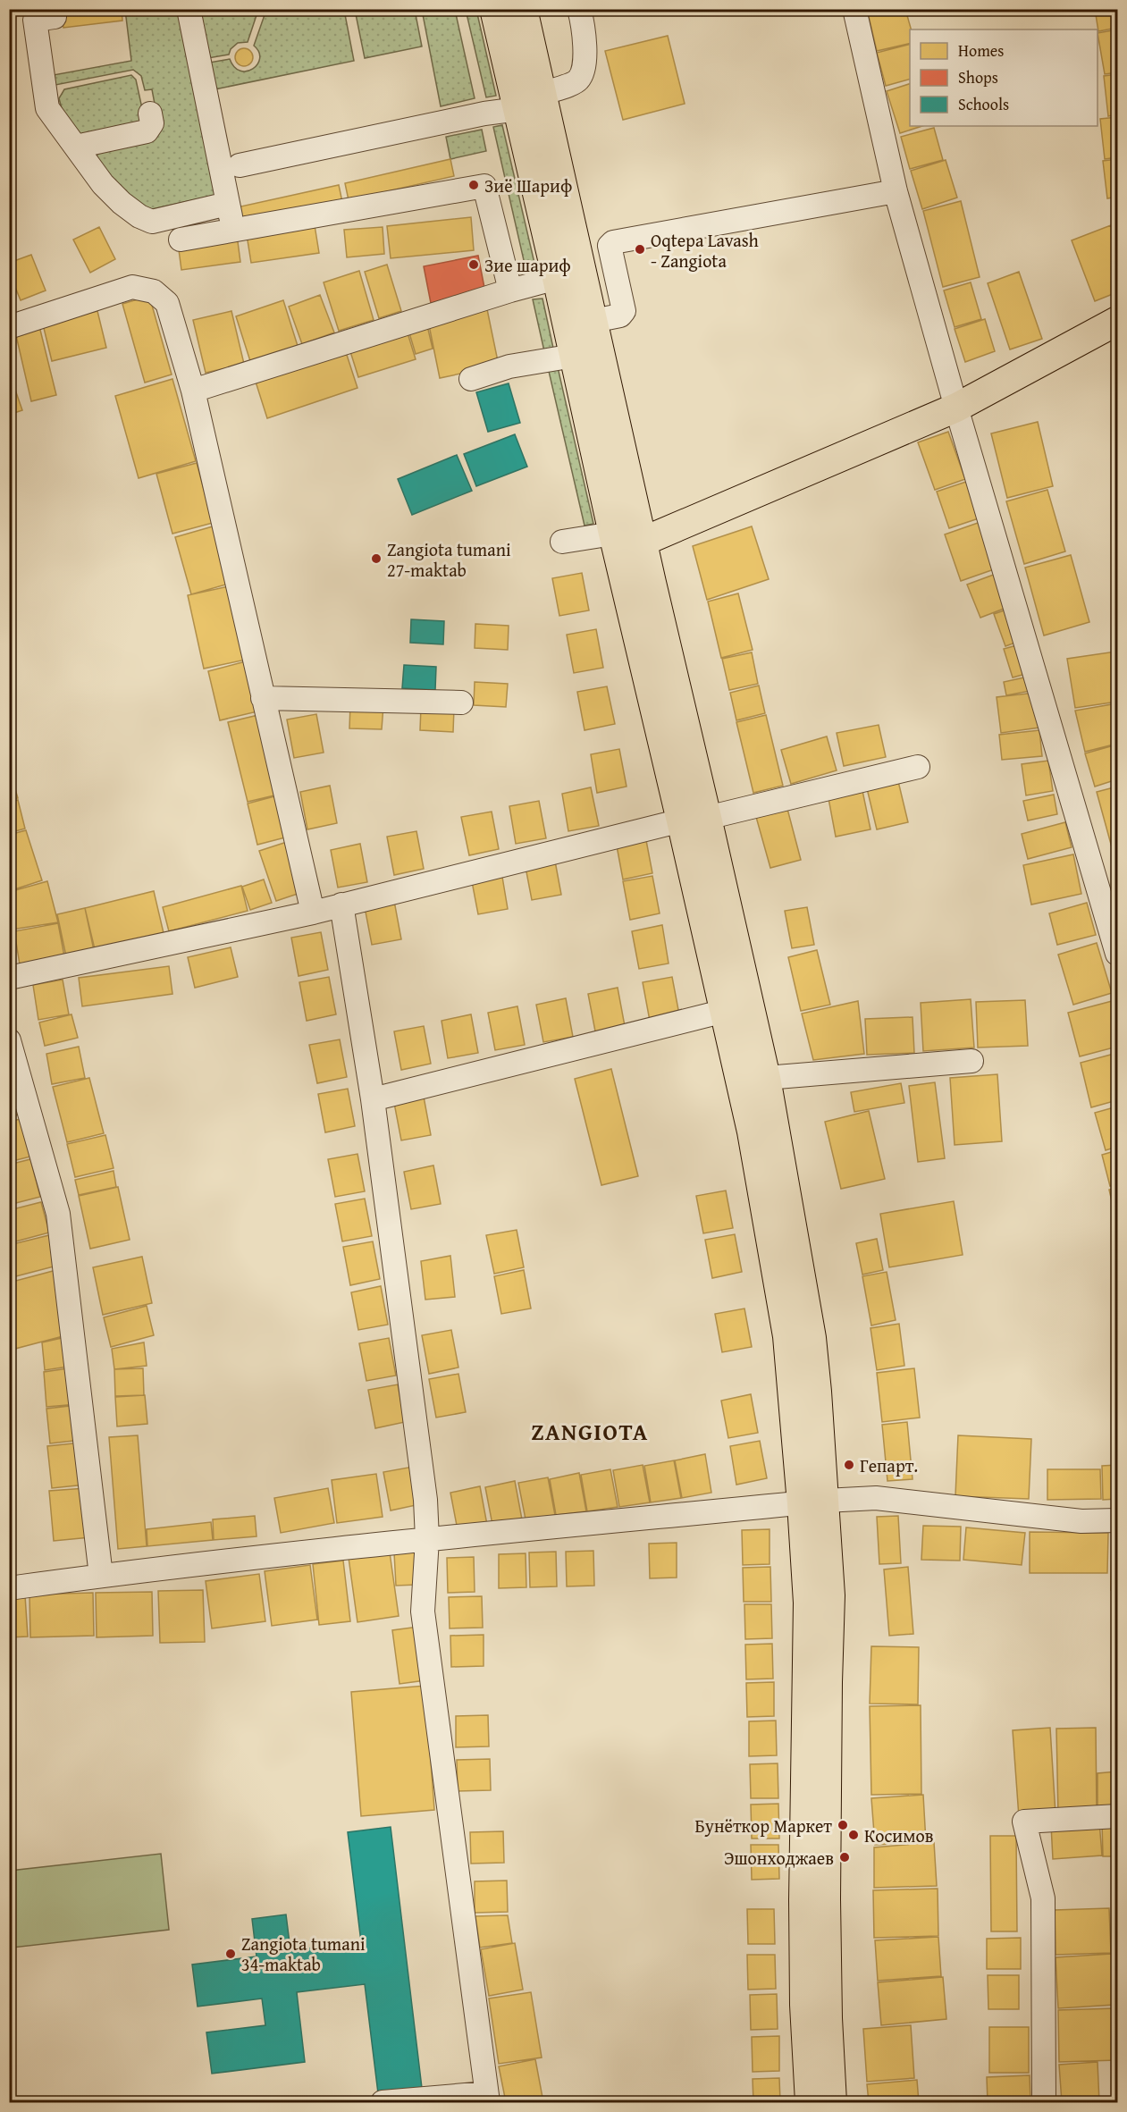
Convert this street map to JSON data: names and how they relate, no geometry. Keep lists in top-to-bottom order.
{
  "districts": ["ZANGIOTA"],
  "places": [
    "Зиё Шариф",
    "Oqtepa Lavash - Zangiota",
    "Зие шариф",
    "Zangiota tumani 27-maktab",
    "Гепарт.",
    "Бунёткор Маркет",
    "Косимов",
    "Эшонходжаев",
    "Zangiota tumani 34-maktab"
  ],
  "legend": ["Homes", "Shops", "Schools"]
}
